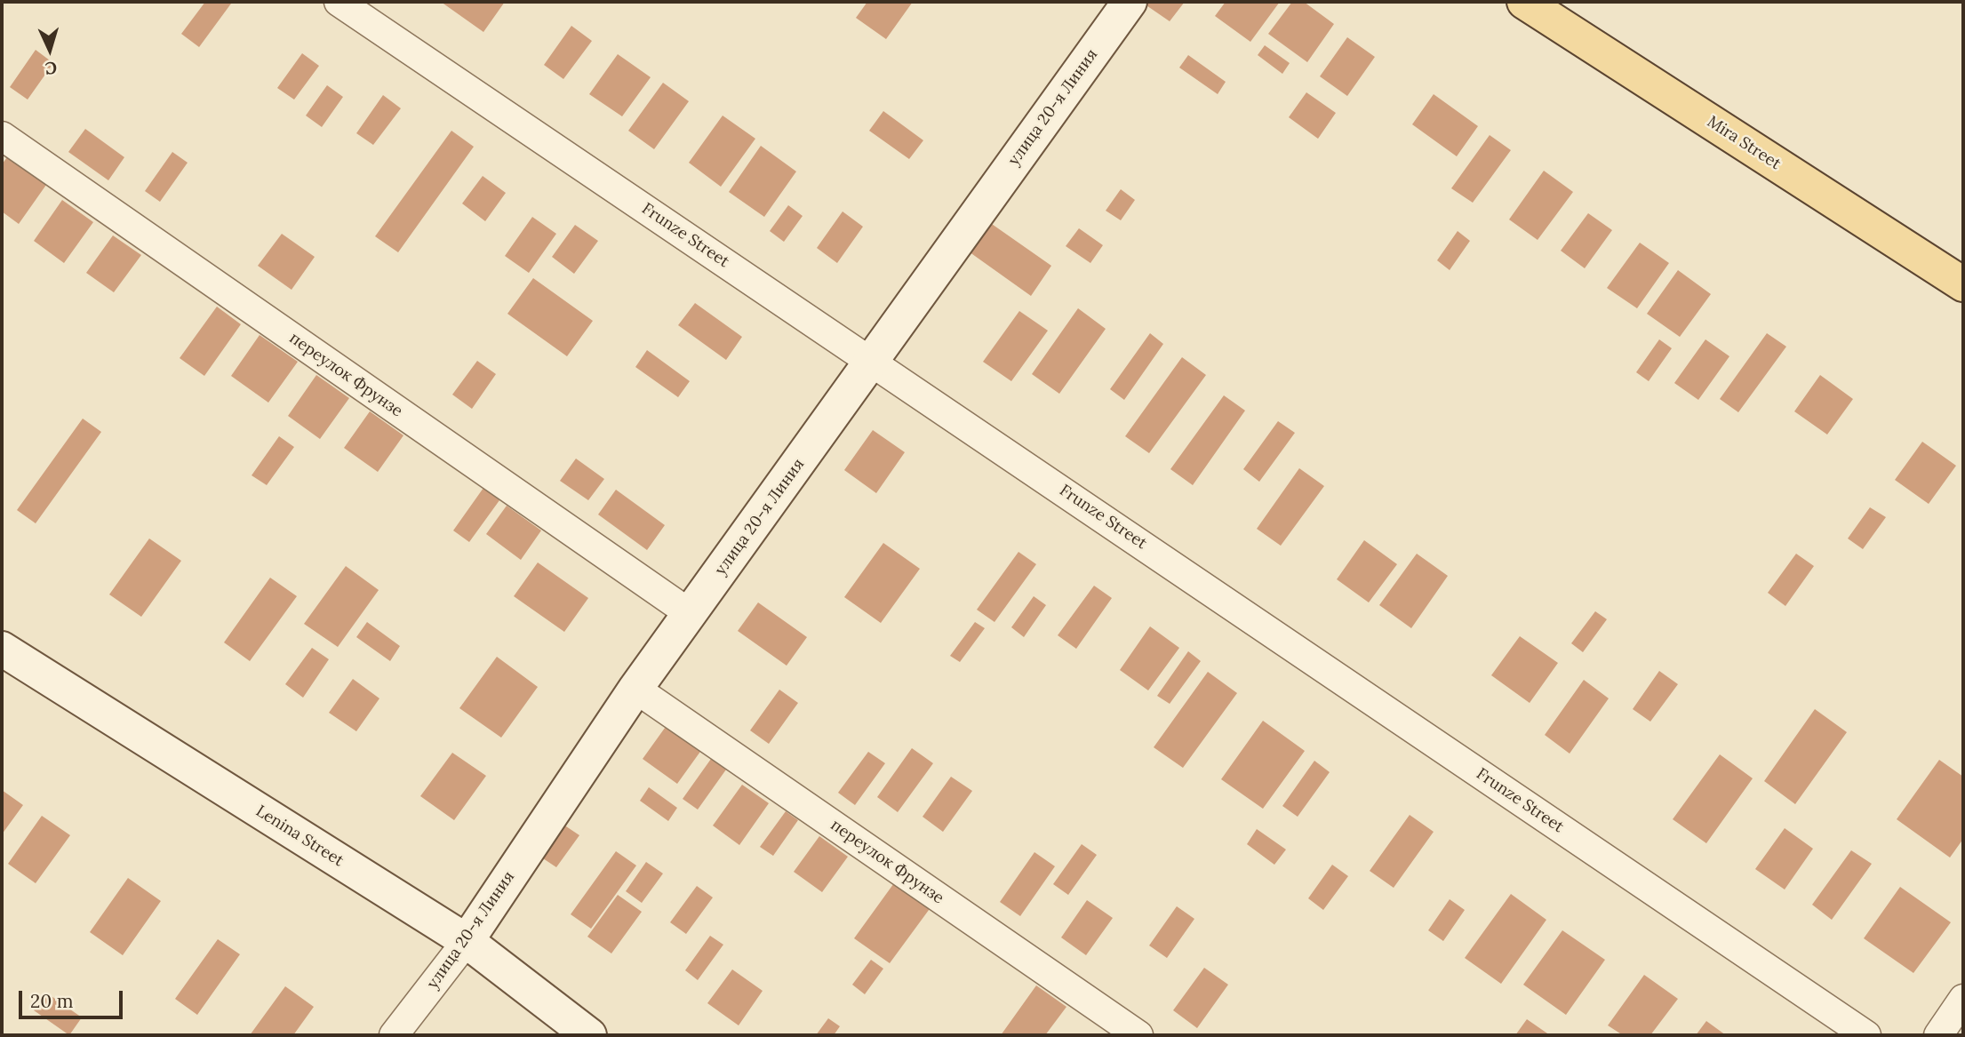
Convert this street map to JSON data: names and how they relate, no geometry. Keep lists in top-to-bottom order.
{
  "streets": {
    "main road": ["улица 20-я Линия", "Mira Street", "Lenina Street"],
    "street": ["Frunze Street", "переулок Фрунзе"]
  },
  "crossings": [
    ["улица 20-я Линия", "Frunze Street"],
    ["улица 20-я Линия", "переулок Фрунзе"],
    ["улица 20-я Линия", "Lenina Street"]
  ],
  "scale_bar": "20 m",
  "north": "bottom"
}
